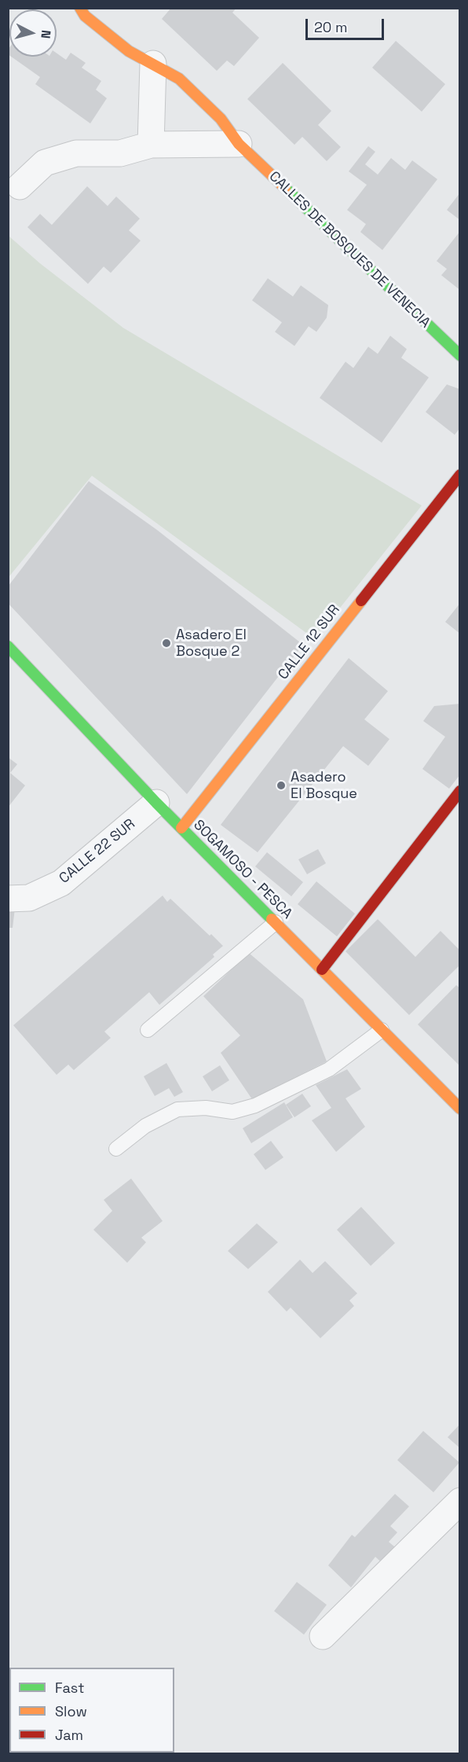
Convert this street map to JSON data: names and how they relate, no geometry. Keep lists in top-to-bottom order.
{
  "streets": {
    "street": [
      "CALLES DE BOSQUES DE VENECIA",
      "CALLE 12 SUR",
      "CALLE 22 SUR",
      "SOGAMOSO - PESCA"
    ]
  },
  "crossings": [
    ["CALLE 12 SUR", "SOGAMOSO - PESCA"],
    ["CALLE 22 SUR", "SOGAMOSO - PESCA"]
  ],
  "places": ["Asadero El Bosque 2", "Asadero El Bosque"],
  "legend": ["Fast", "Slow", "Jam"],
  "scale_bar": "20 m",
  "north": "right"
}
